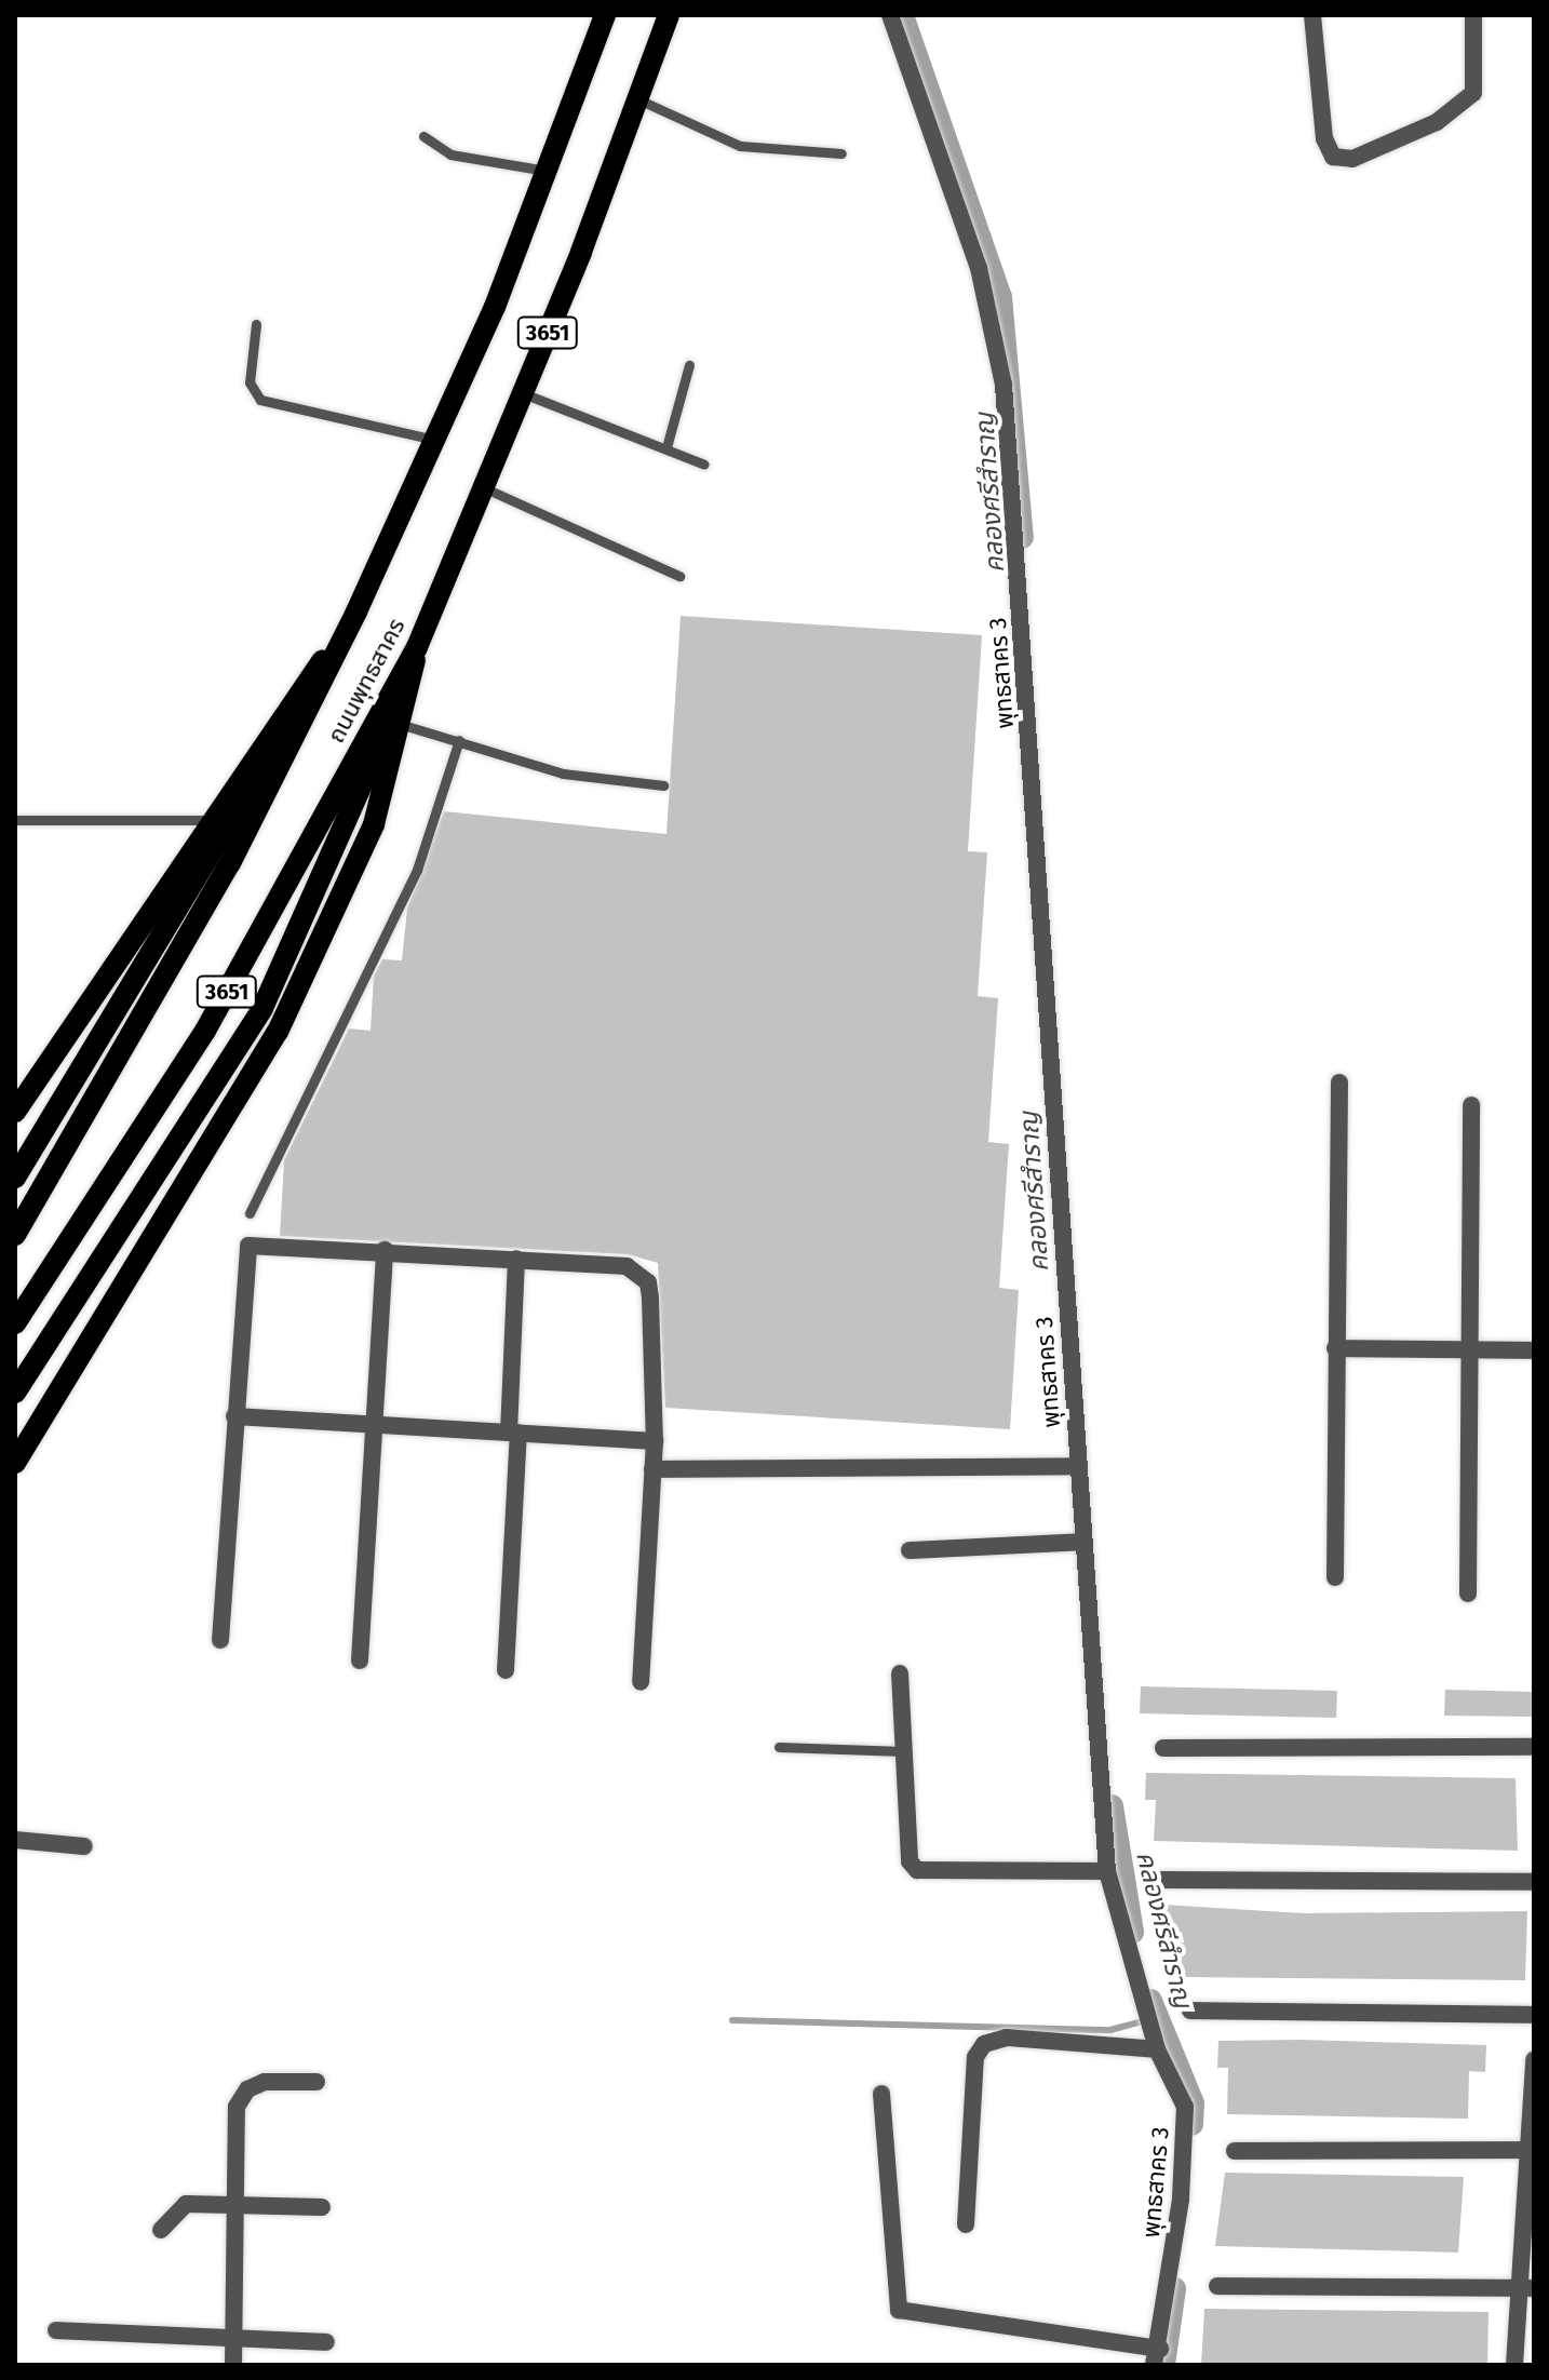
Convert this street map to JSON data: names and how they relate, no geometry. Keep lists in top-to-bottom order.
{
  "streets": {
    "main road": ["3651", "ถนนพุทธสาคร"],
    "street": ["พุทธสาคร 3"]
  },
  "water": ["คลองศรีสำราญ"]
}
